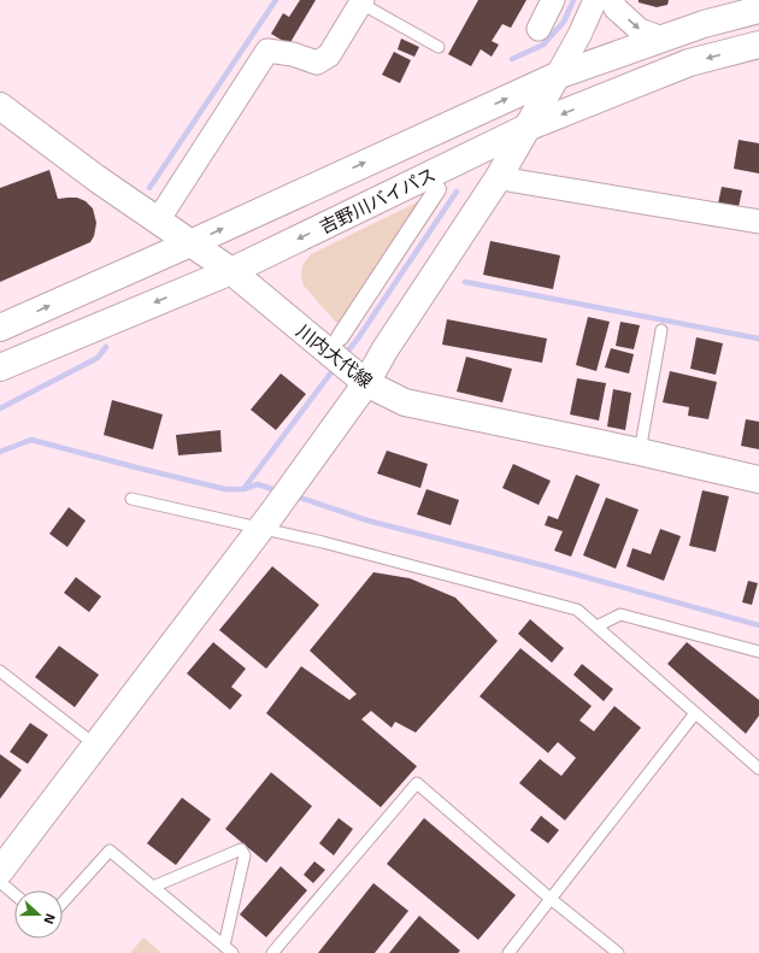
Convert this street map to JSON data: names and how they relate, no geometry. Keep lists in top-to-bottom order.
{
  "streets": {
    "main road": ["吉野川バイパス", "川内大代線"]
  },
  "crossings": [
    ["吉野川バイパス", "川内大代線"]
  ],
  "north": "right"
}
